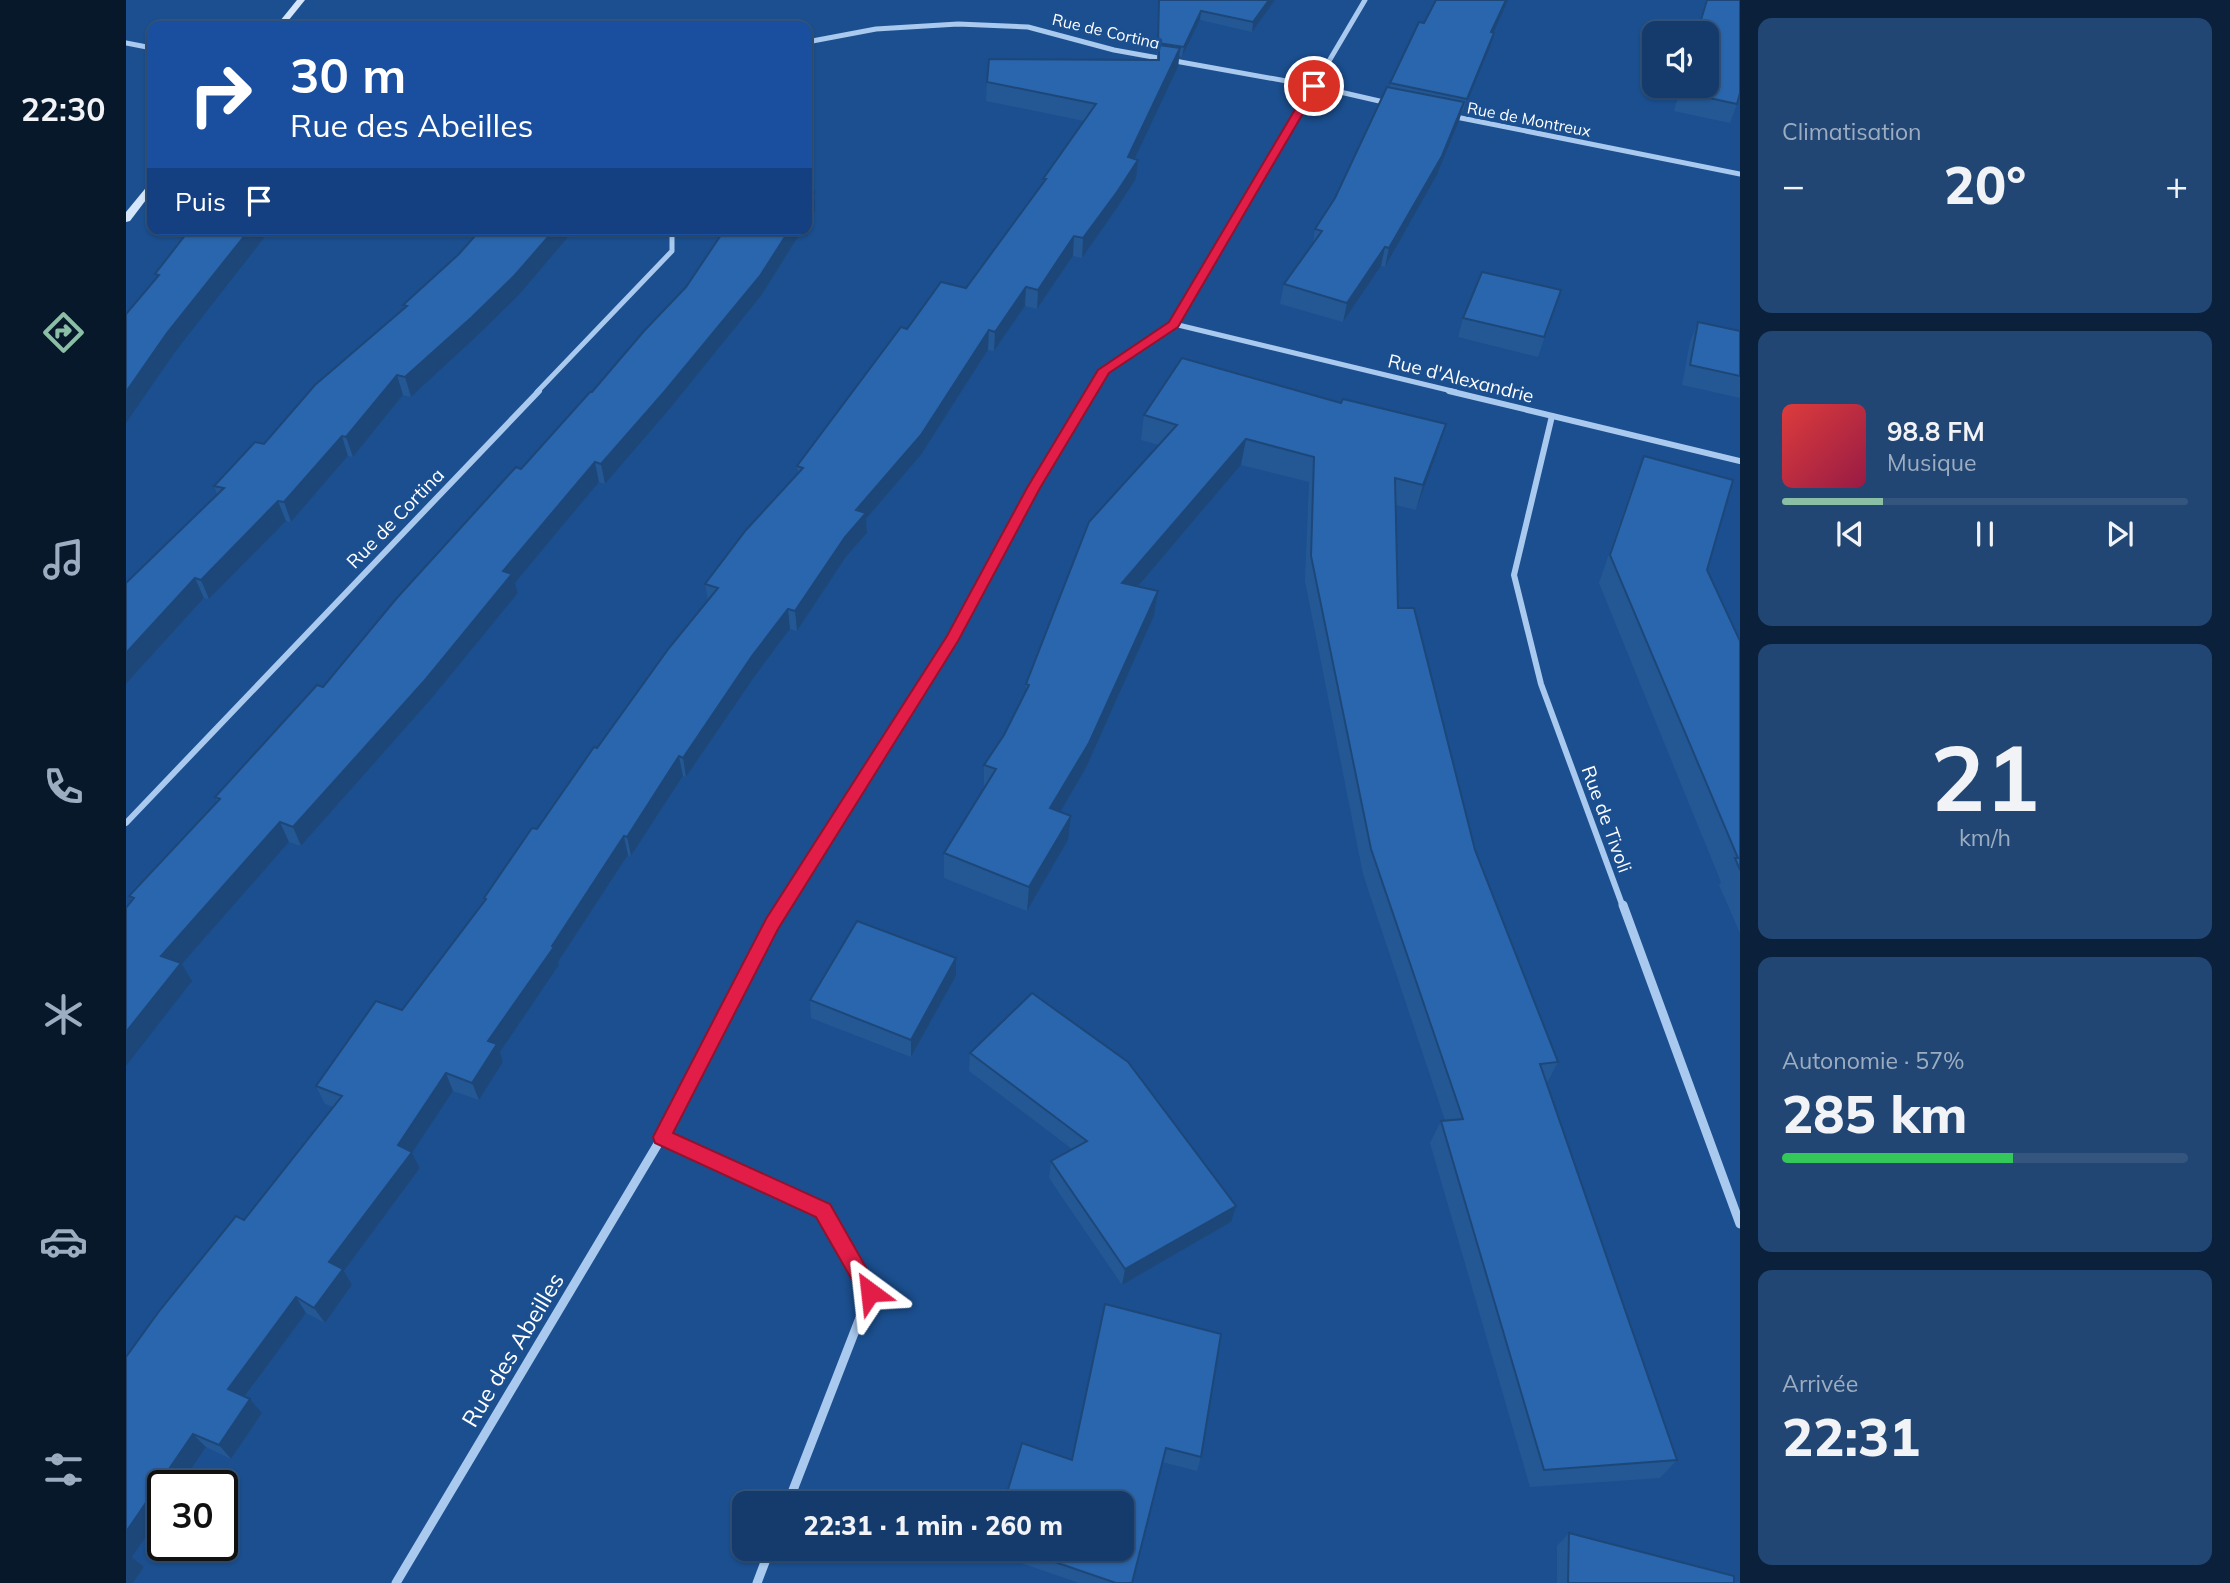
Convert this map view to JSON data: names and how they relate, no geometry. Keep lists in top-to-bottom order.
{
  "streets": {
    "street": [
      "Rue de Cortina",
      "Rue de Montreux",
      "Rue d'Alexandrie",
      "Rue de Tivoli",
      "Rue des Abeilles"
    ]
  },
  "crossings": [
    ["Rue de Cortina", "Rue des Abeilles"],
    ["Rue d'Alexandrie", "Rue de Tivoli"],
    ["Rue d'Alexandrie", "Rue des Abeilles"]
  ],
  "page": {
    "tabs": "22:30",
    "tile": [
      "Climatisation",
      ["21", "km/h"],
      ["Autonomie · 57%", "285 km"],
      ["Arrivée", "22:31"]
    ],
    "turn": ["30 m", "Rue des Abeilles"],
    "heat": ["−", "20°", "+"],
    "then": "Puis",
    "song": ["98.8 FM", "Musique"],
    "limit": "30",
    "trip": "22:31 · 1 min · 260 m"
  }
}
